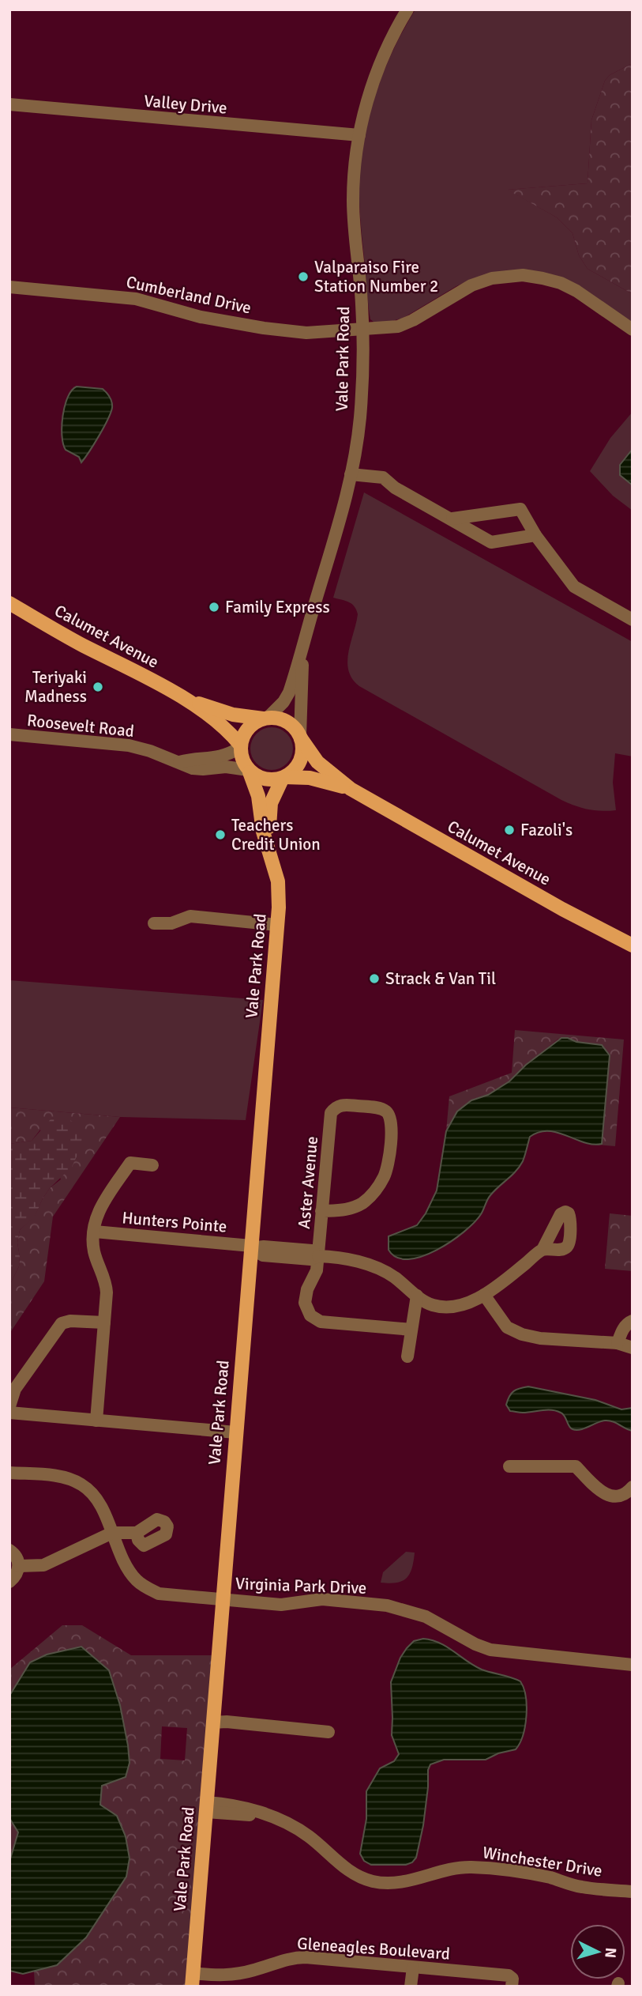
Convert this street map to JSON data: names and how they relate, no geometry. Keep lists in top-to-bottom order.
{
  "streets": {
    "main road": ["Vale Park Road", "Calumet Avenue"],
    "street": [
      "Valley Drive",
      "Cumberland Drive",
      "Roosevelt Road",
      "Aster Avenue",
      "Hunters Pointe",
      "Virginia Park Drive",
      "Winchester Drive",
      "Gleneagles Boulevard"
    ]
  },
  "crossings": [
    ["Valley Drive", "Vale Park Road"],
    ["Cumberland Drive", "Vale Park Road"],
    ["Vale Park Road", "Calumet Avenue"],
    ["Vale Park Road", "Roosevelt Road"],
    ["Vale Park Road", "Hunters Pointe"],
    ["Vale Park Road", "Virginia Park Drive"],
    ["Vale Park Road", "Winchester Drive"],
    ["Vale Park Road", "Gleneagles Boulevard"],
    ["Calumet Avenue", "Roosevelt Road"],
    ["Aster Avenue", "Hunters Pointe"]
  ],
  "places": [
    "Valparaiso Fire Station Number 2",
    "Family Express",
    "Teriyaki Madness",
    "Fazoli's",
    "Teachers Credit Union",
    "Strack & Van Til"
  ],
  "north": "right"
}
